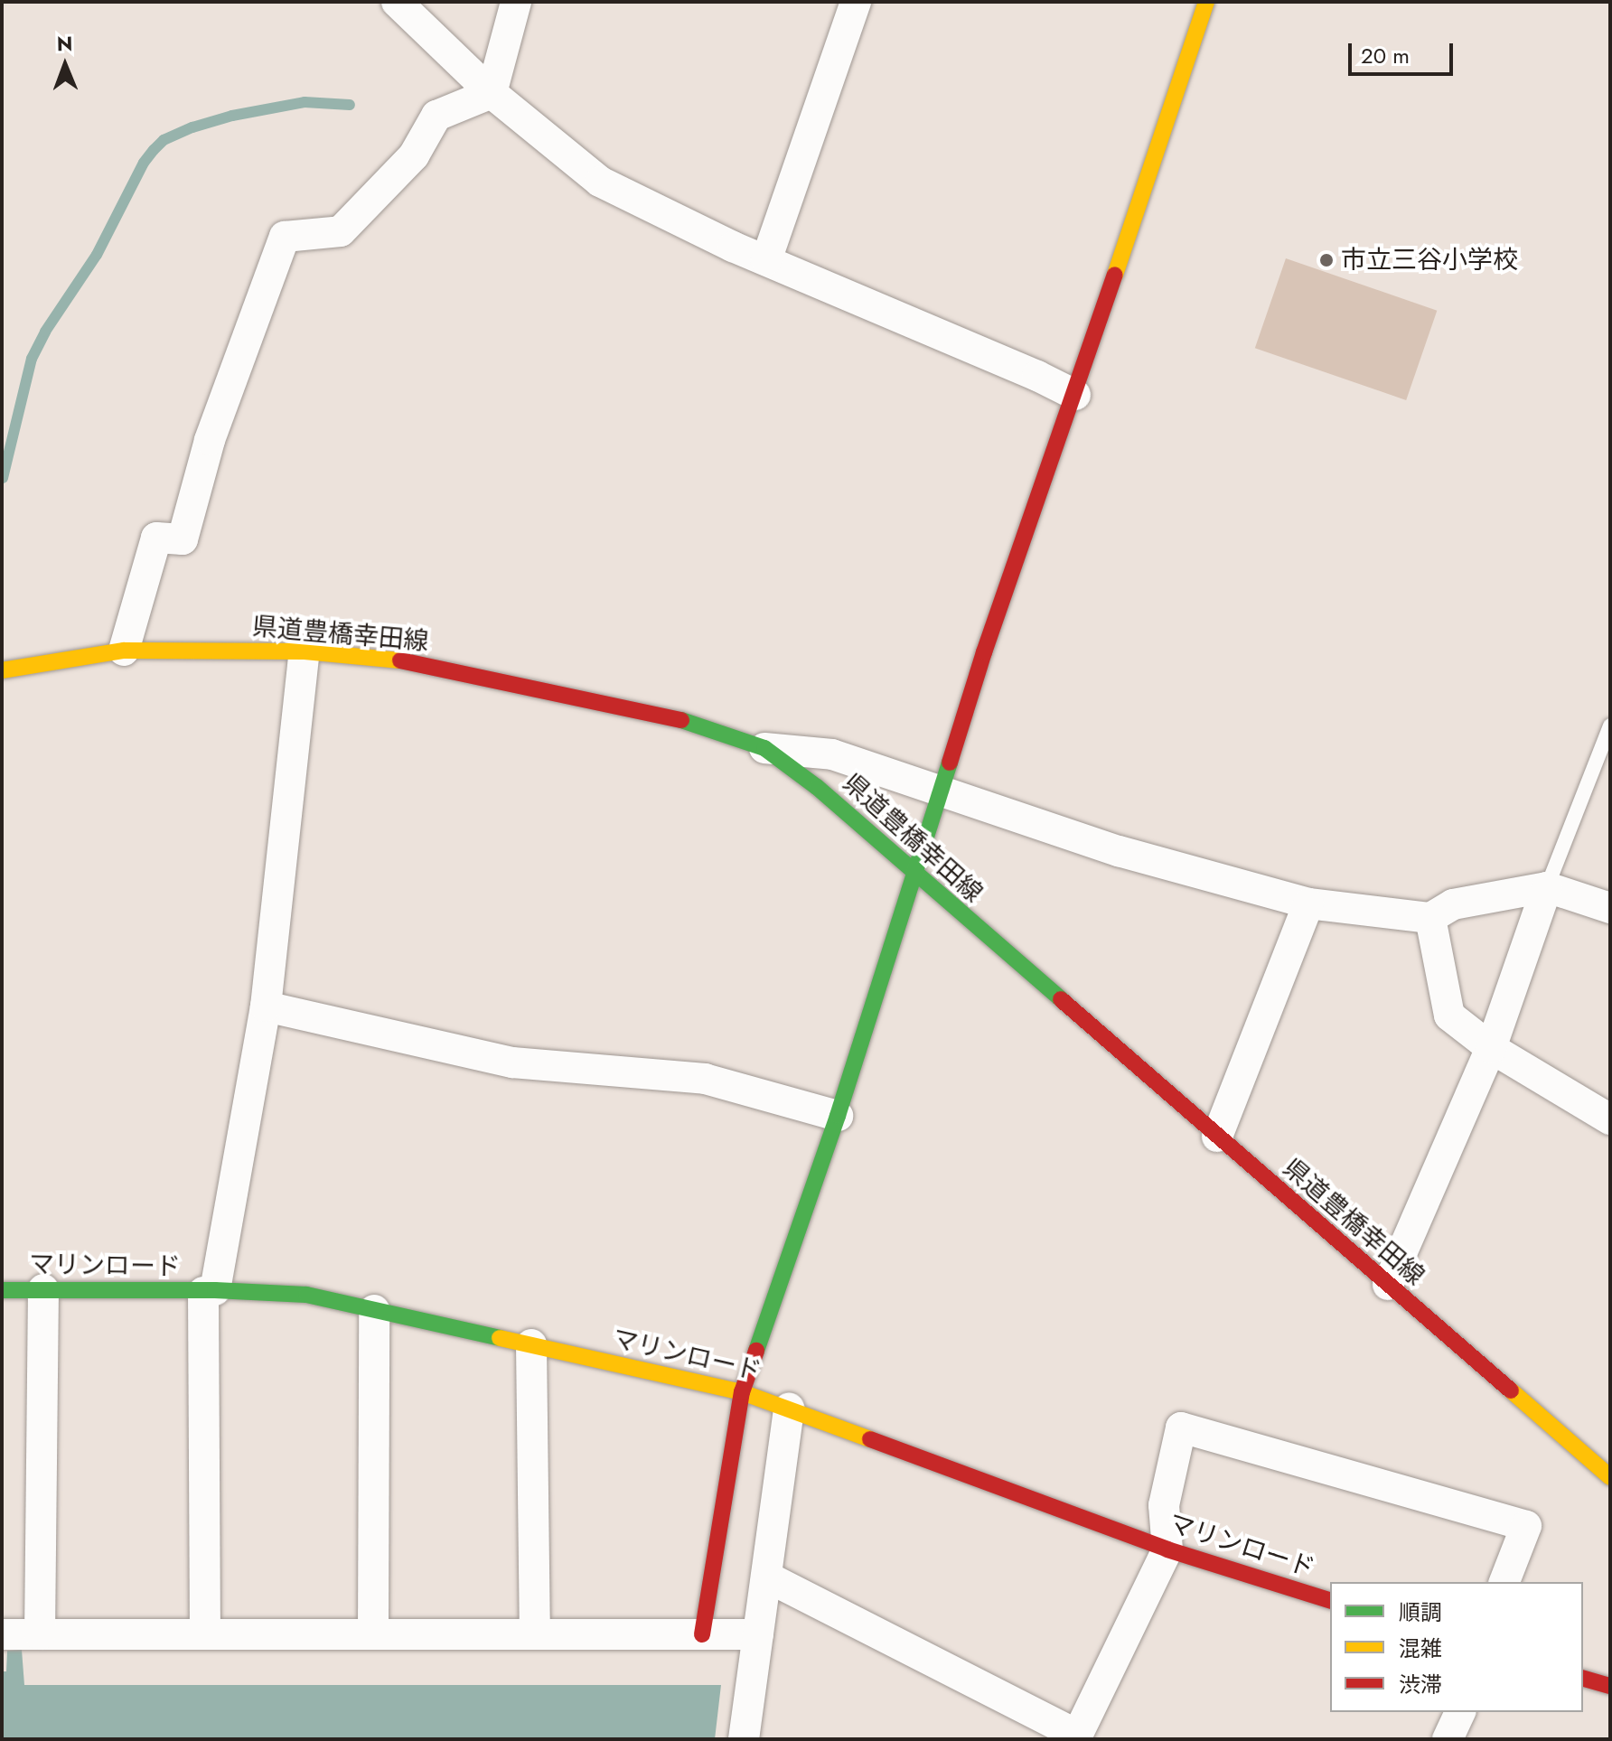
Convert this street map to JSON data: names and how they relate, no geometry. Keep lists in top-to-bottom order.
{
  "streets": {
    "street": ["県道豊橋幸田線", "マリンロード"]
  },
  "places": ["市立三谷小学校"],
  "legend": ["順調", "混雑", "渋滞"],
  "scale_bar": "20 m",
  "north": "top"
}
